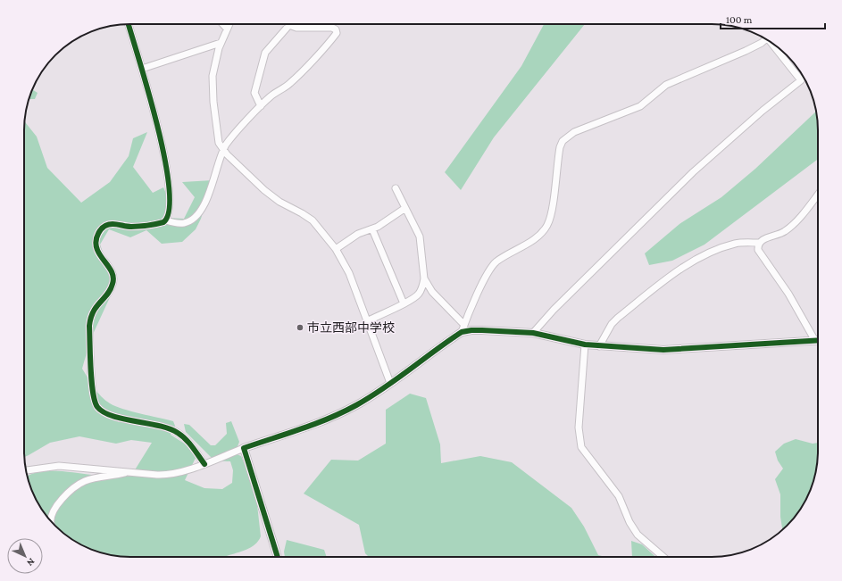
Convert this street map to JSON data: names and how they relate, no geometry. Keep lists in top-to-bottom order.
{
  "places": ["市立西部中学校"],
  "scale_bar": "100 m",
  "north": "bottom right"
}
